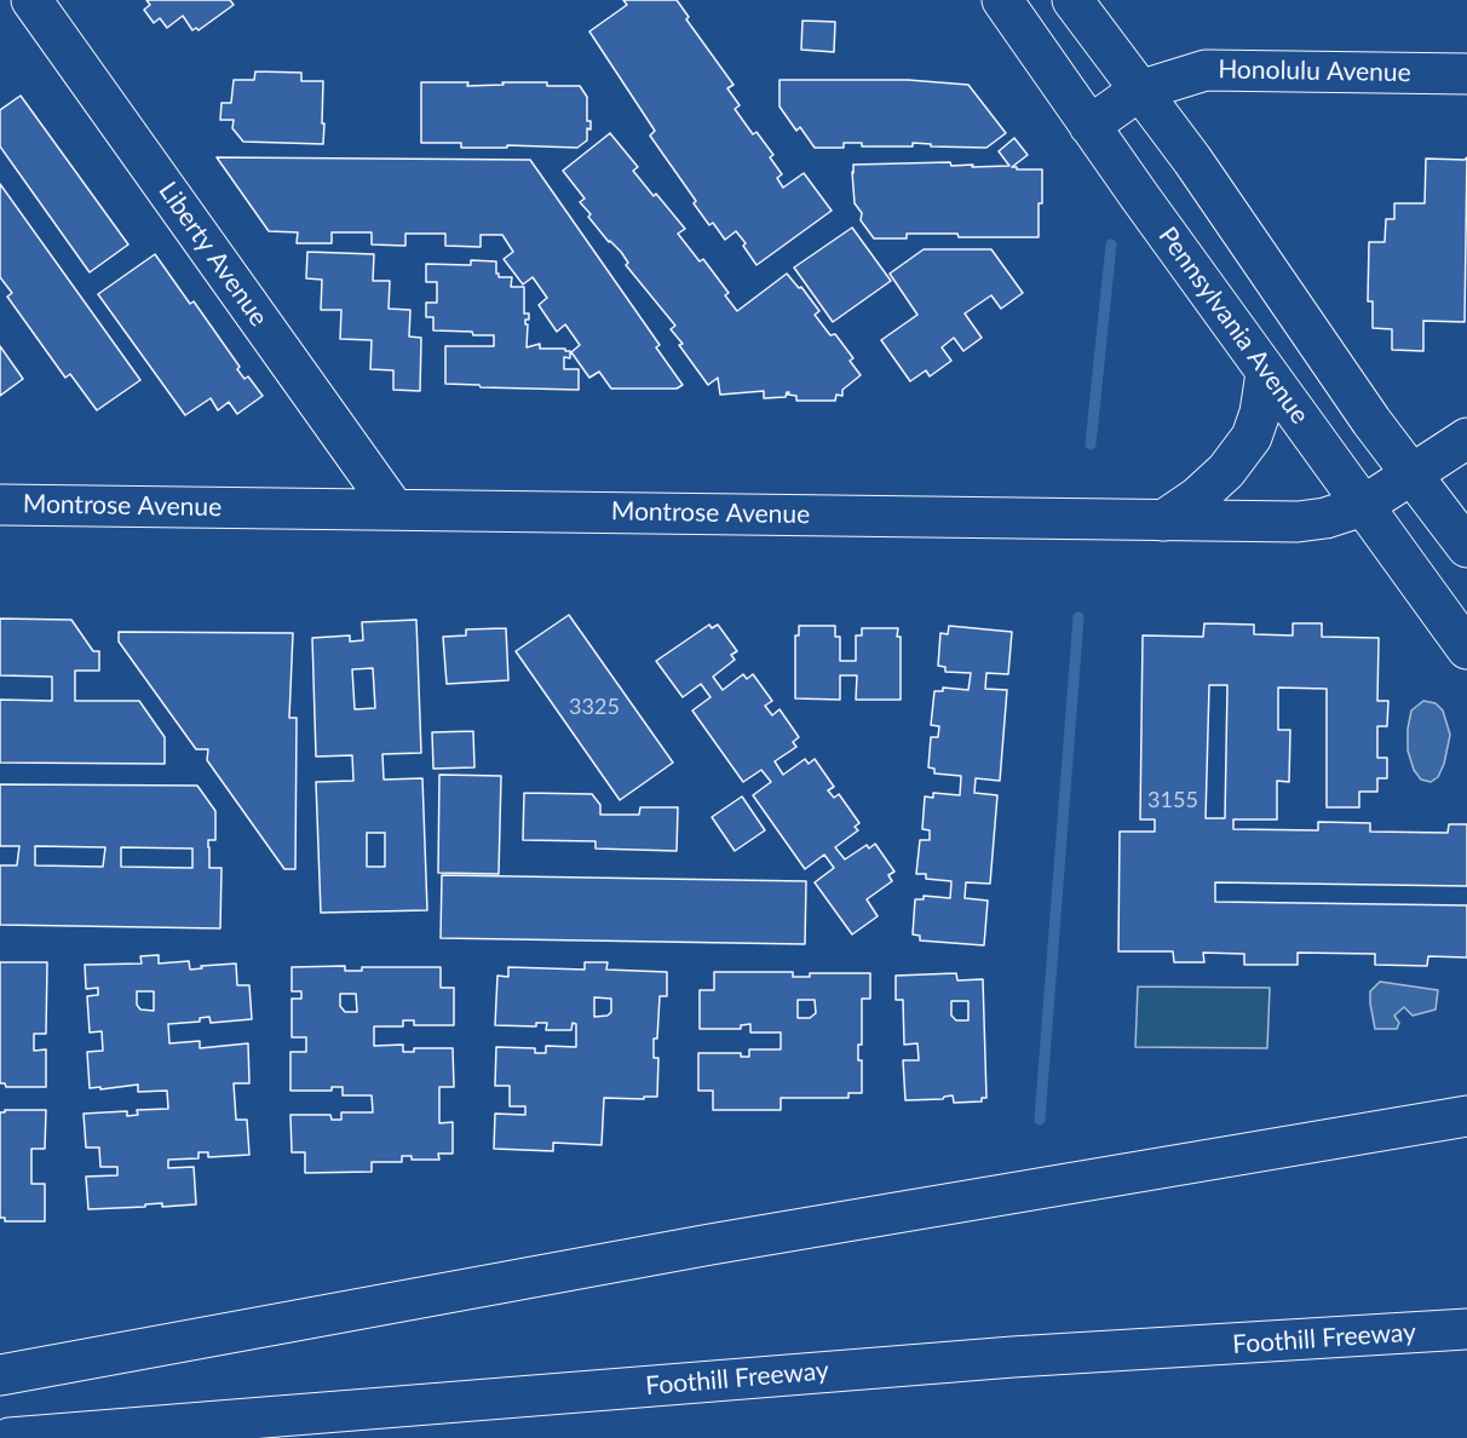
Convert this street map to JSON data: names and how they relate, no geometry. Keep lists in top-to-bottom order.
{
  "streets": {
    "main road": [
      "Honolulu Avenue",
      "Liberty Avenue",
      "Pennsylvania Avenue",
      "Montrose Avenue",
      "Foothill Freeway"
    ]
  },
  "crossings": [
    ["Honolulu Avenue", "Pennsylvania Avenue"],
    ["Liberty Avenue", "Montrose Avenue"],
    ["Pennsylvania Avenue", "Montrose Avenue"]
  ],
  "house_numbers": ["3325", "3155"]
}
